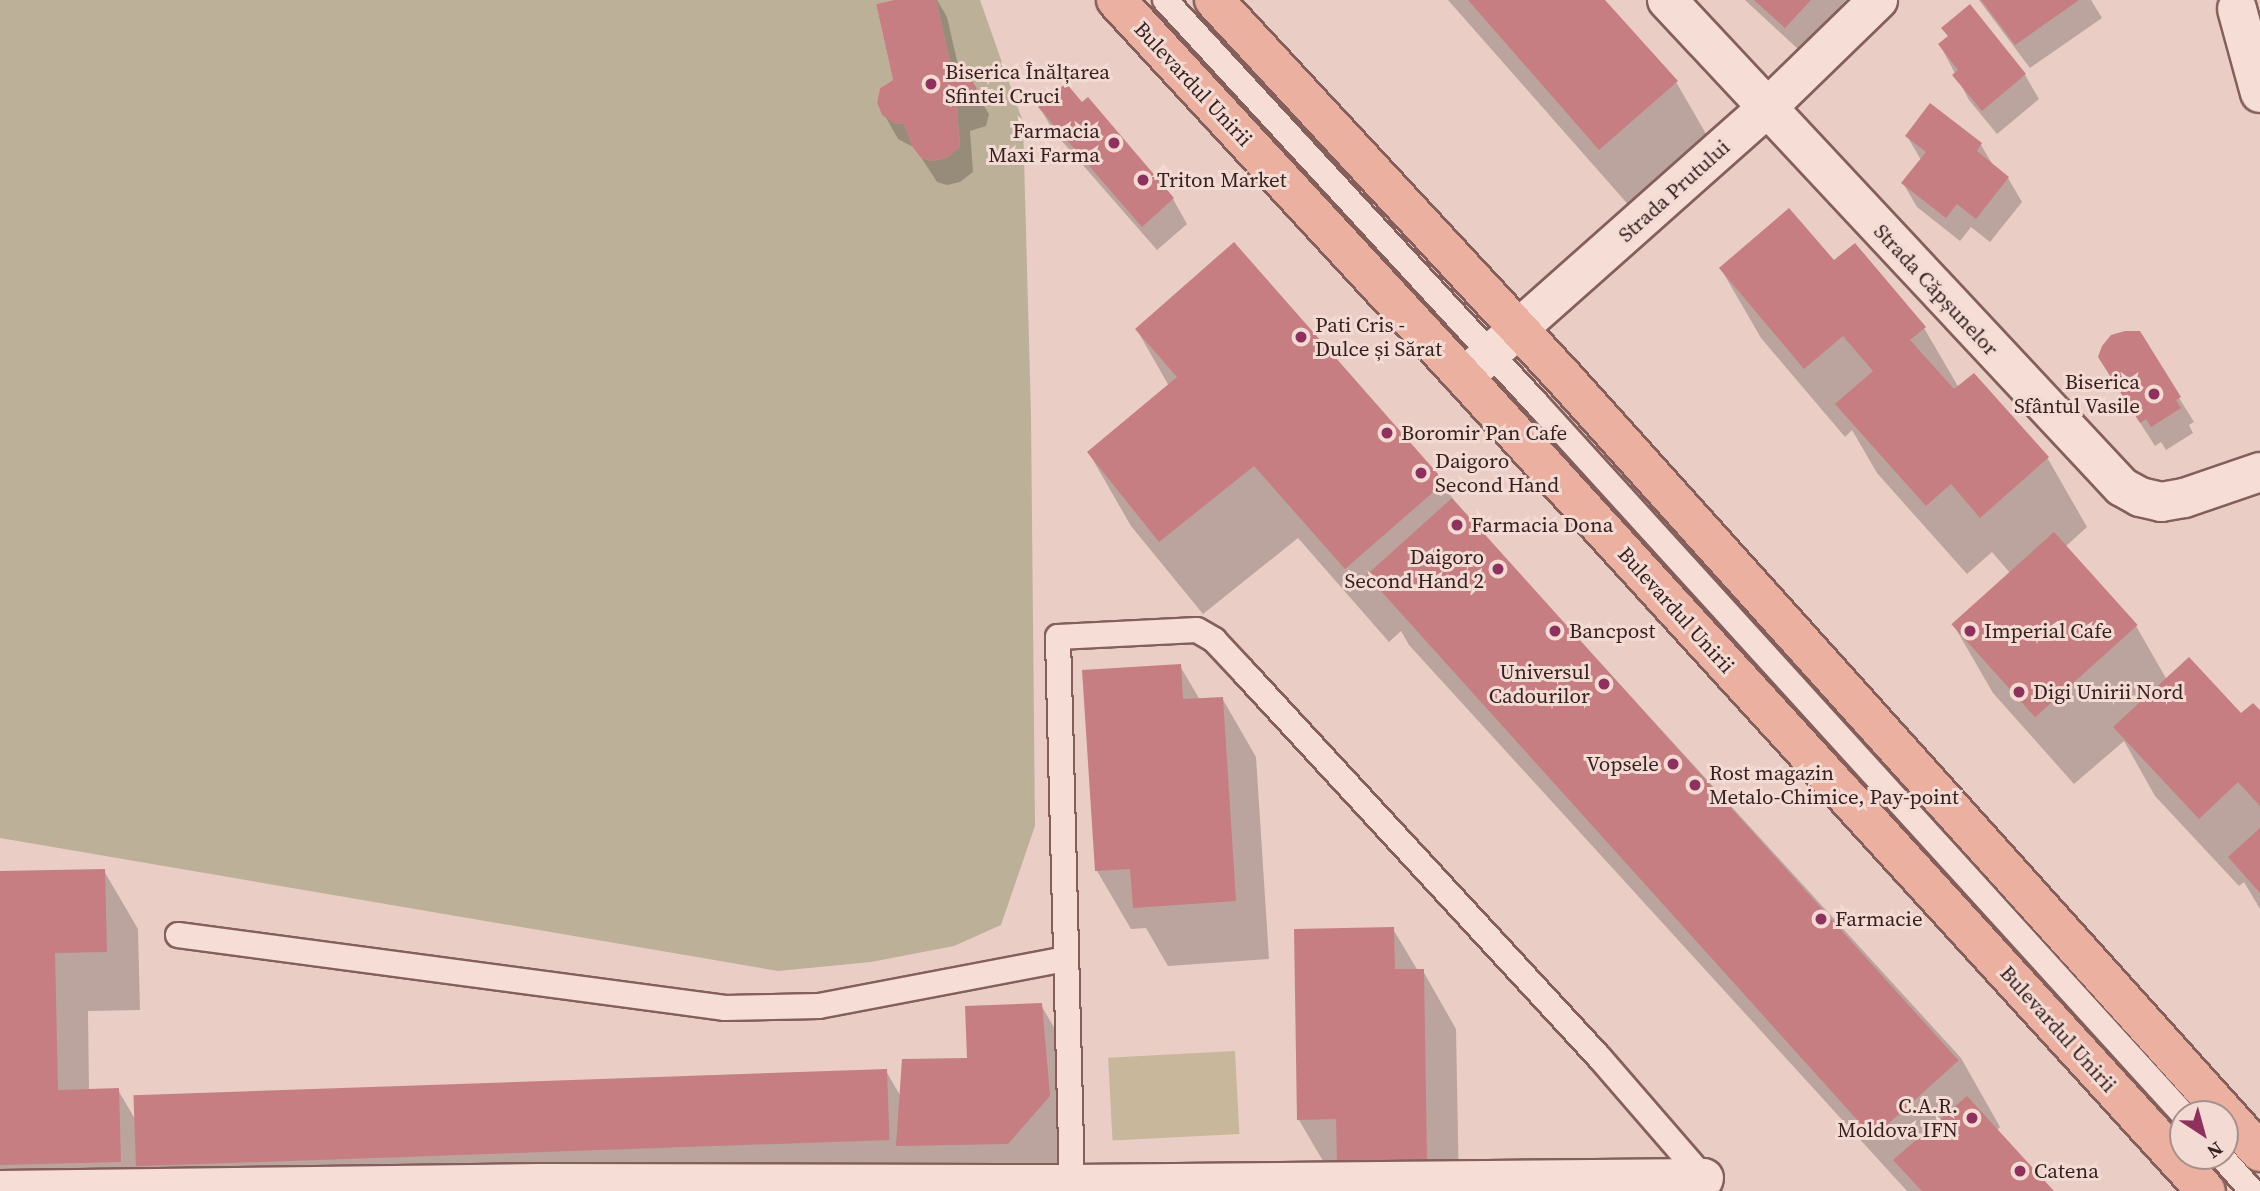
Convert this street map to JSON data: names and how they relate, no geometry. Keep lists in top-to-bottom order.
{
  "streets": {
    "main road": ["Bulevardul Unirii"],
    "street": ["Strada Prutului", "Strada Căpșunelor"]
  },
  "crossings": [
    ["Bulevardul Unirii", "Strada Prutului"],
    ["Strada Prutului", "Strada Căpșunelor"]
  ],
  "places": [
    "Biserica Înălțarea Sfintei Cruci",
    "Farmacia Maxi Farma",
    "Triton Market",
    "Pati Cris - Dulce și Sărat",
    "Biserica Sfântul Vasile",
    "Boromir Pan Cafe",
    "Daigoro Second Hand",
    "Farmacia Dona",
    "Daigoro Second Hand 2",
    "Bancpost",
    "Imperial Cafe",
    "Universul Cadourilor",
    "Digi Unirii Nord",
    "Vopsele",
    "Rost magazin Metalo-Chimice, Pay-point",
    "Farmacie",
    "C.A.R. Moldova IFN",
    "Catena"
  ],
  "north": "bottom right"
}
